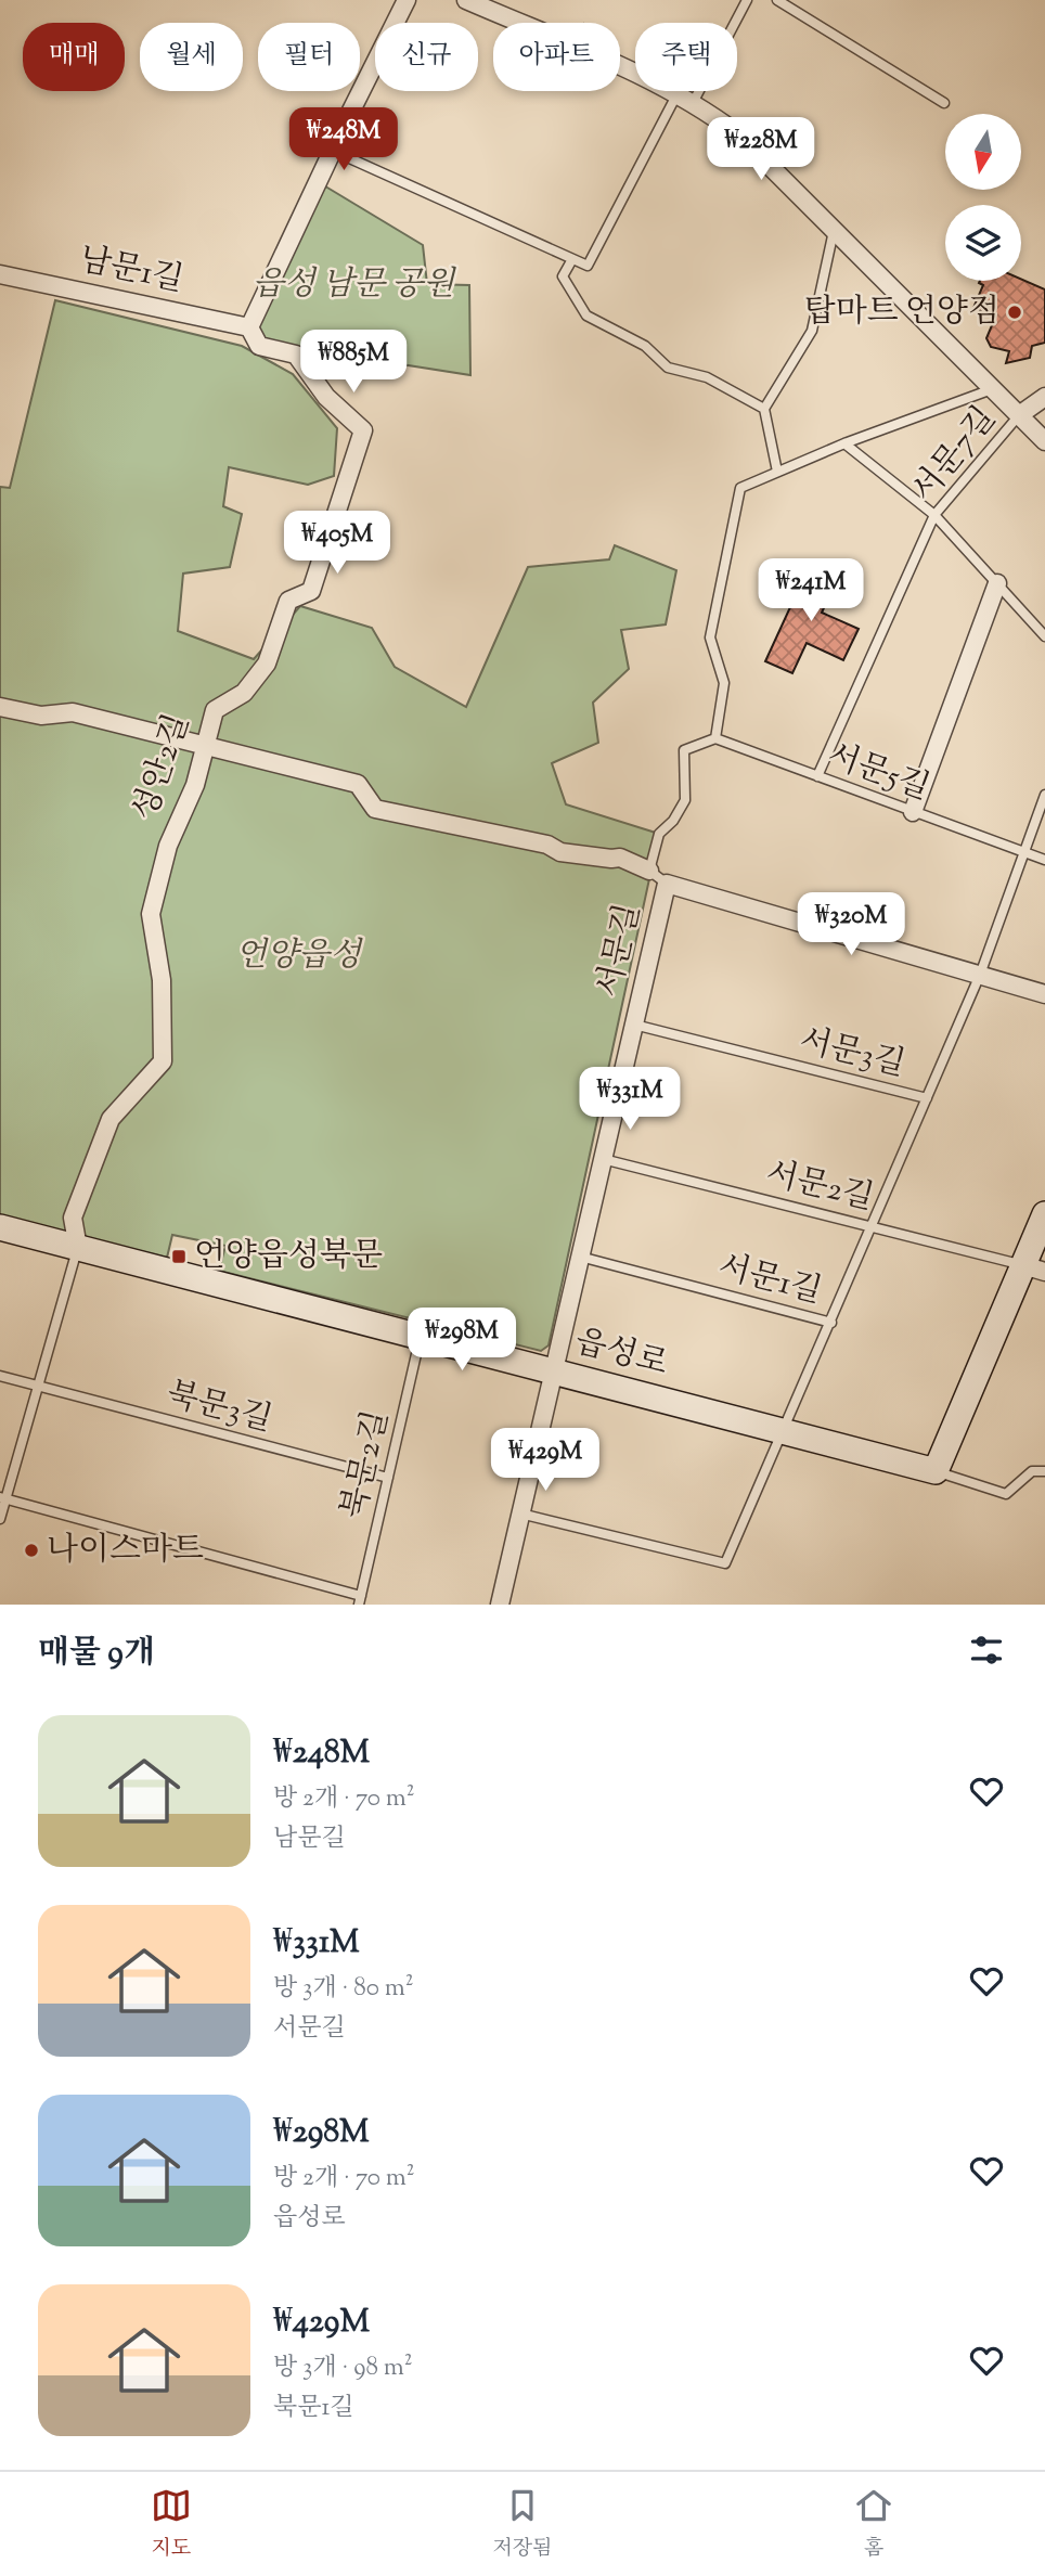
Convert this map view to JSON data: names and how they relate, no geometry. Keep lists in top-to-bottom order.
{
  "streets": {
    "street": [
      "남문1길",
      "성안2길",
      "서문길",
      "읍성로"
    ],
    "lane": [
      "서문7길",
      "서문5길",
      "서문3길",
      "서문2길",
      "서문1길",
      "북문3길",
      "북문2길"
    ]
  },
  "crossings": [
    ["남문1길", "성안2길"],
    ["서문7길", "서문5길"],
    ["성안2길", "읍성로"],
    ["서문5길", "서문길"],
    ["서문길", "서문3길"],
    ["서문길", "서문2길"],
    ["서문길", "서문1길"],
    ["서문길", "읍성로"],
    ["서문1길", "읍성로"],
    ["읍성로", "북문2길"],
    ["북문3길", "북문2길"]
  ],
  "parks": ["읍성 남문 공원", "언양읍성"],
  "places": {
    "other": ["탑마트 언양점", "나이스마트"],
    "transit": ["언양읍성북문"]
  },
  "north": "bottom",
  "page": {
    "chip": [
      "매매",
      "월세",
      "필터",
      "신규",
      "아파트",
      "주택"
    ],
    "price": [
      "₩248M",
      "₩228M",
      "₩885M",
      "₩405M",
      "₩241M",
      "₩320M",
      "₩331M",
      "₩298M",
      "₩429M"
    ],
    "heading": "매물 9개",
    "list": [
      {
        "name": "₩248M",
        "note": "방 2개 · 70 m² · 남문길"
      },
      {
        "name": "₩331M",
        "note": "방 3개 · 80 m² · 서문길"
      },
      {
        "name": "₩298M",
        "note": "방 2개 · 70 m² · 읍성로"
      },
      {
        "name": "₩429M",
        "note": "방 3개 · 98 m² · 북문1길"
      }
    ],
    "tabs": ["지도", "저장됨", "홈"]
  }
}
